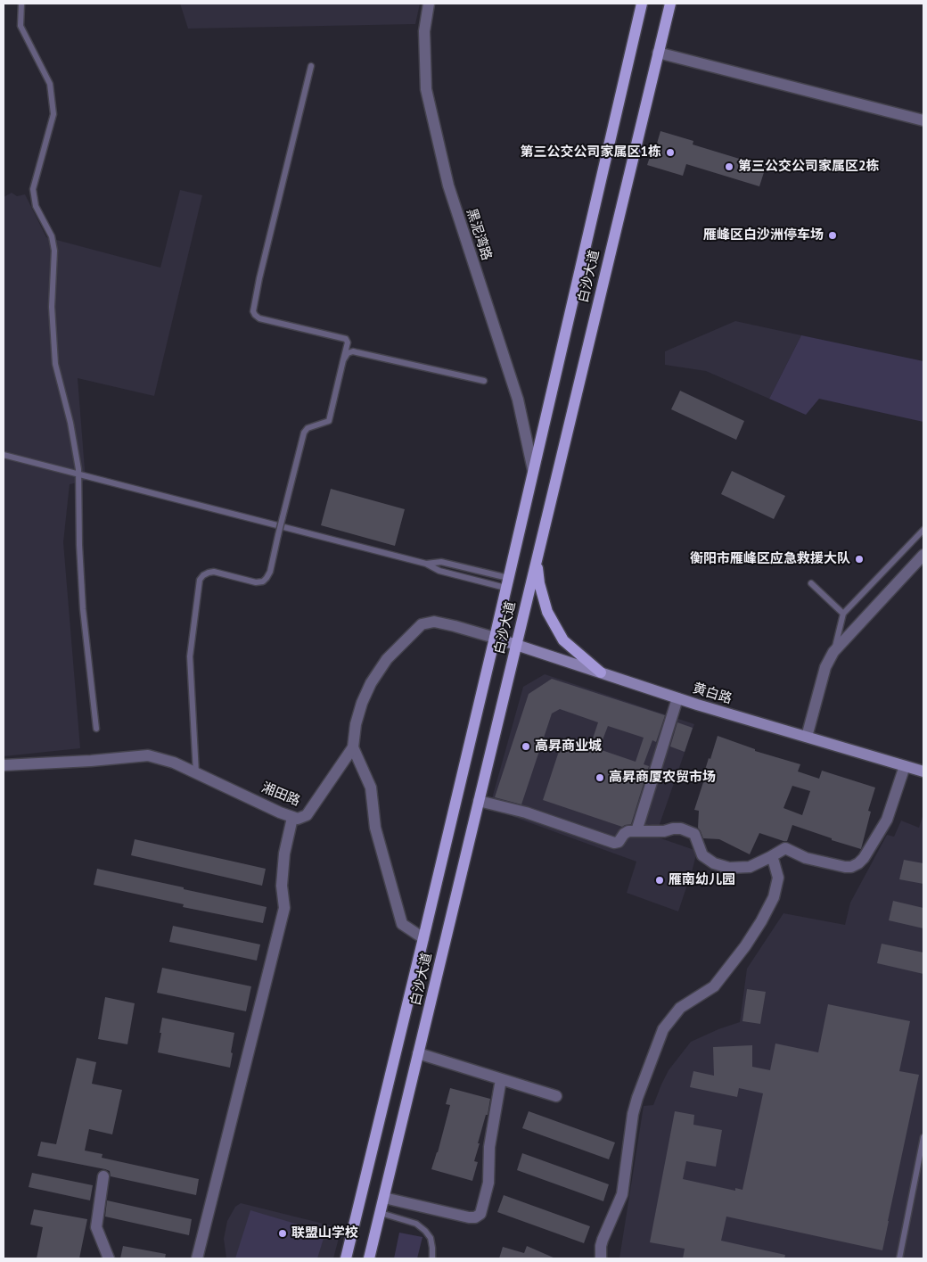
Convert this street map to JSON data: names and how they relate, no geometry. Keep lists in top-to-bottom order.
{
  "streets": {
    "main road": ["白沙大道", "黄白路"],
    "street": ["黑泥湾路", "湘田路"]
  },
  "crossings": [
    ["黑泥湾路", "白沙大道"],
    ["白沙大道", "黄白路"],
    ["白沙大道", "湘田路"],
    ["黄白路", "湘田路"]
  ],
  "places": [
    "第三公交公司家属区1栋",
    "第三公交公司家属区2栋",
    "雁峰区白沙洲停车场",
    "衡阳市雁峰区应急救援大队",
    "高昇商业城",
    "高昇商厦农贸市场",
    "雁南幼儿园",
    "联盟山学校"
  ]
}
